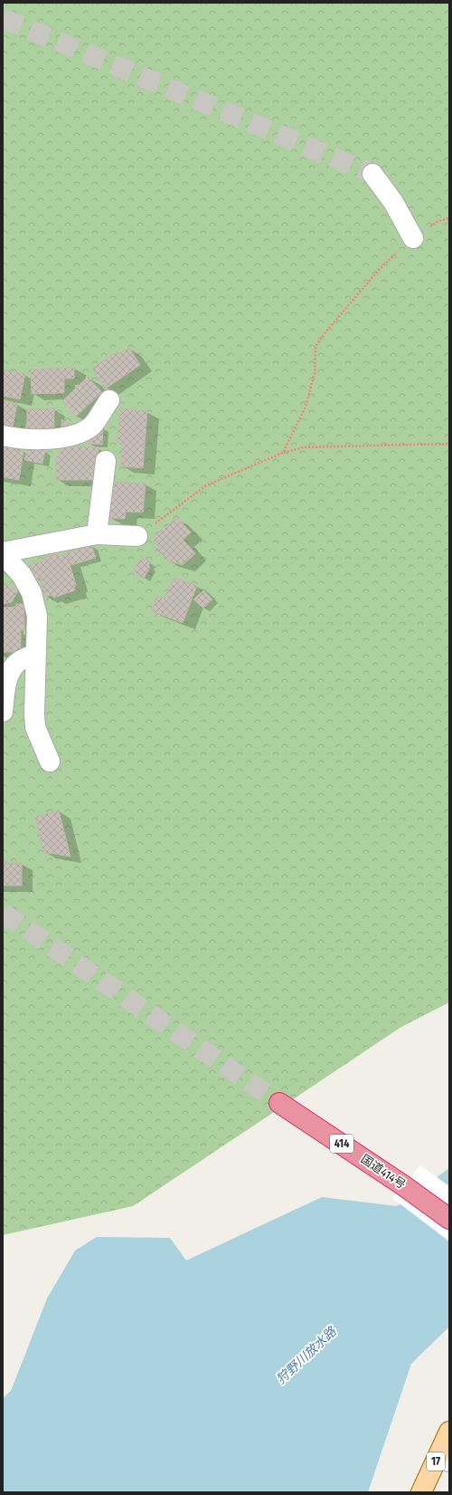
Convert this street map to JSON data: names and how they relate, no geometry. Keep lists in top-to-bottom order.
{
  "streets": {
    "highway": ["414", "国道414号"],
    "main road": ["17"]
  },
  "water": ["狩野川放水路"]
}
